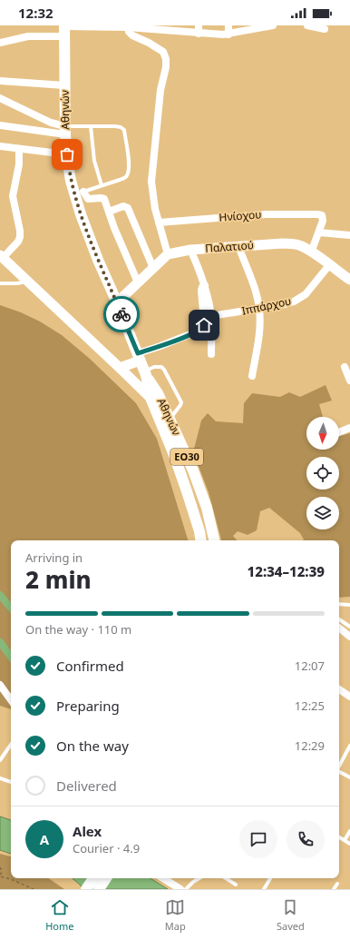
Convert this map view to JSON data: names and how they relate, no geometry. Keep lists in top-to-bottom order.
{
  "streets": {
    "main road": ["Αθηνών", "ΕΟ30"],
    "street": ["Ηνίοχου", "Παλατιού", "Ιππάρχου"]
  },
  "crossings": [
    ["Παλατιού", "Ιππάρχου"]
  ],
  "north": "bottom",
  "page": {
    "status": "12:32",
    "heading": ["2 min", "Arriving in", "12:34–12:39"],
    "panel": ["Alex", "Courier · 4.9"],
    "bar": "On the way · 110 m",
    "list": [
      ["Confirmed", "12:07"],
      ["Preparing", "12:25"],
      ["On the way", "12:29"],
      "Delivered"
    ],
    "round": "A",
    "tabs": ["Home", "Map", "Saved"]
  }
}
